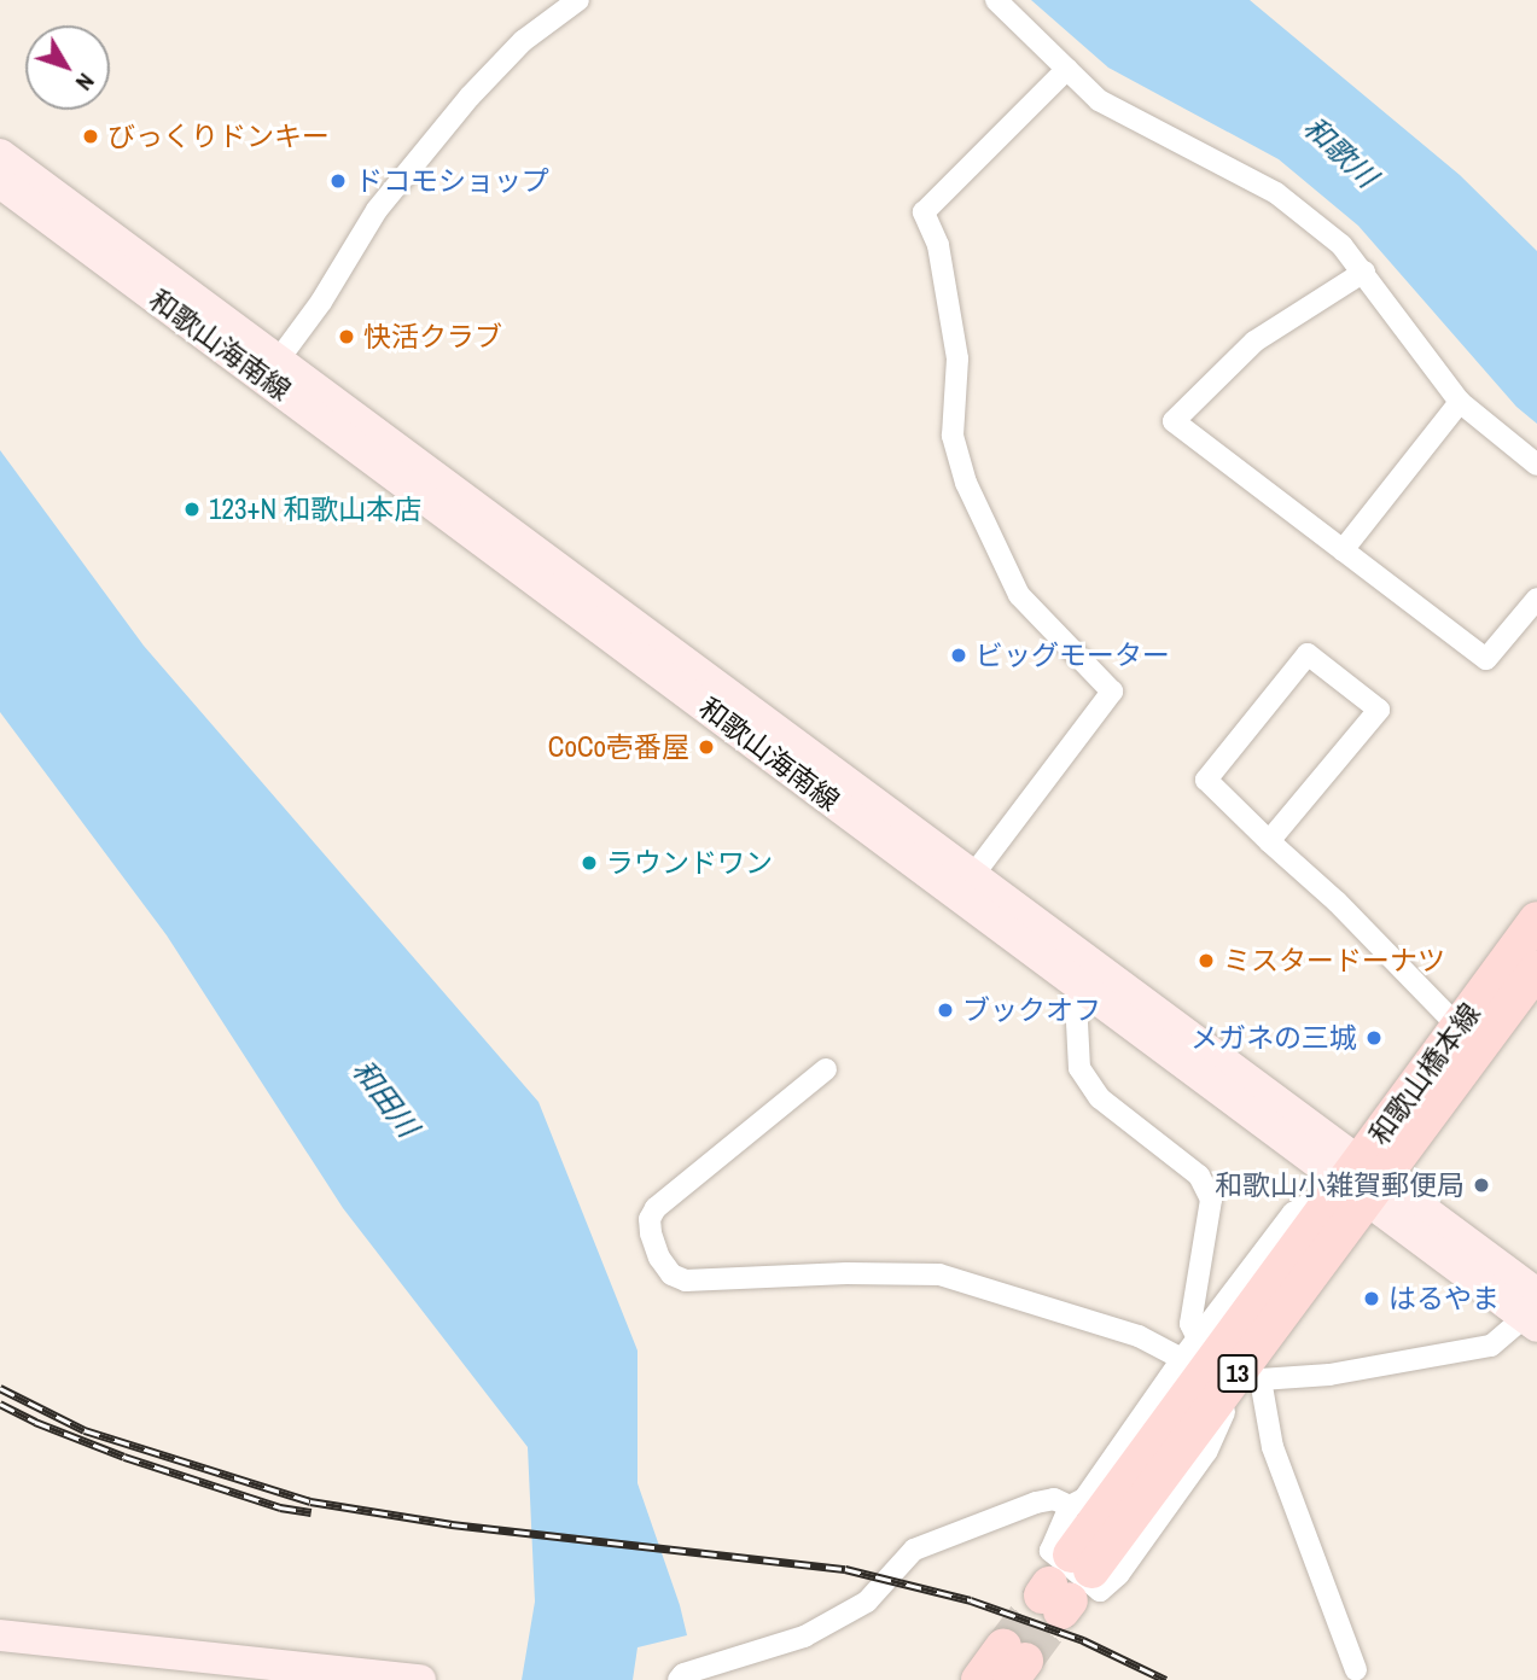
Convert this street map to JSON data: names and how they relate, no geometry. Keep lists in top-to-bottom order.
{
  "streets": {
    "main road": ["和歌山海南線", "和歌山橋本線", "13"]
  },
  "crossings": [
    ["和歌山海南線", "和歌山橋本線"]
  ],
  "water": ["和歌川", "和田川"],
  "places": [
    "びっくりドンキー",
    "ドコモショップ",
    "快活クラブ",
    "123+N 和歌山本店",
    "ビッグモーター",
    "CoCo壱番屋",
    "ラウンドワン",
    "ミスタードーナツ",
    "ブックオフ",
    "メガネの三城",
    "和歌山小雑賀郵便局",
    "はるやま"
  ],
  "north": "bottom right"
}
